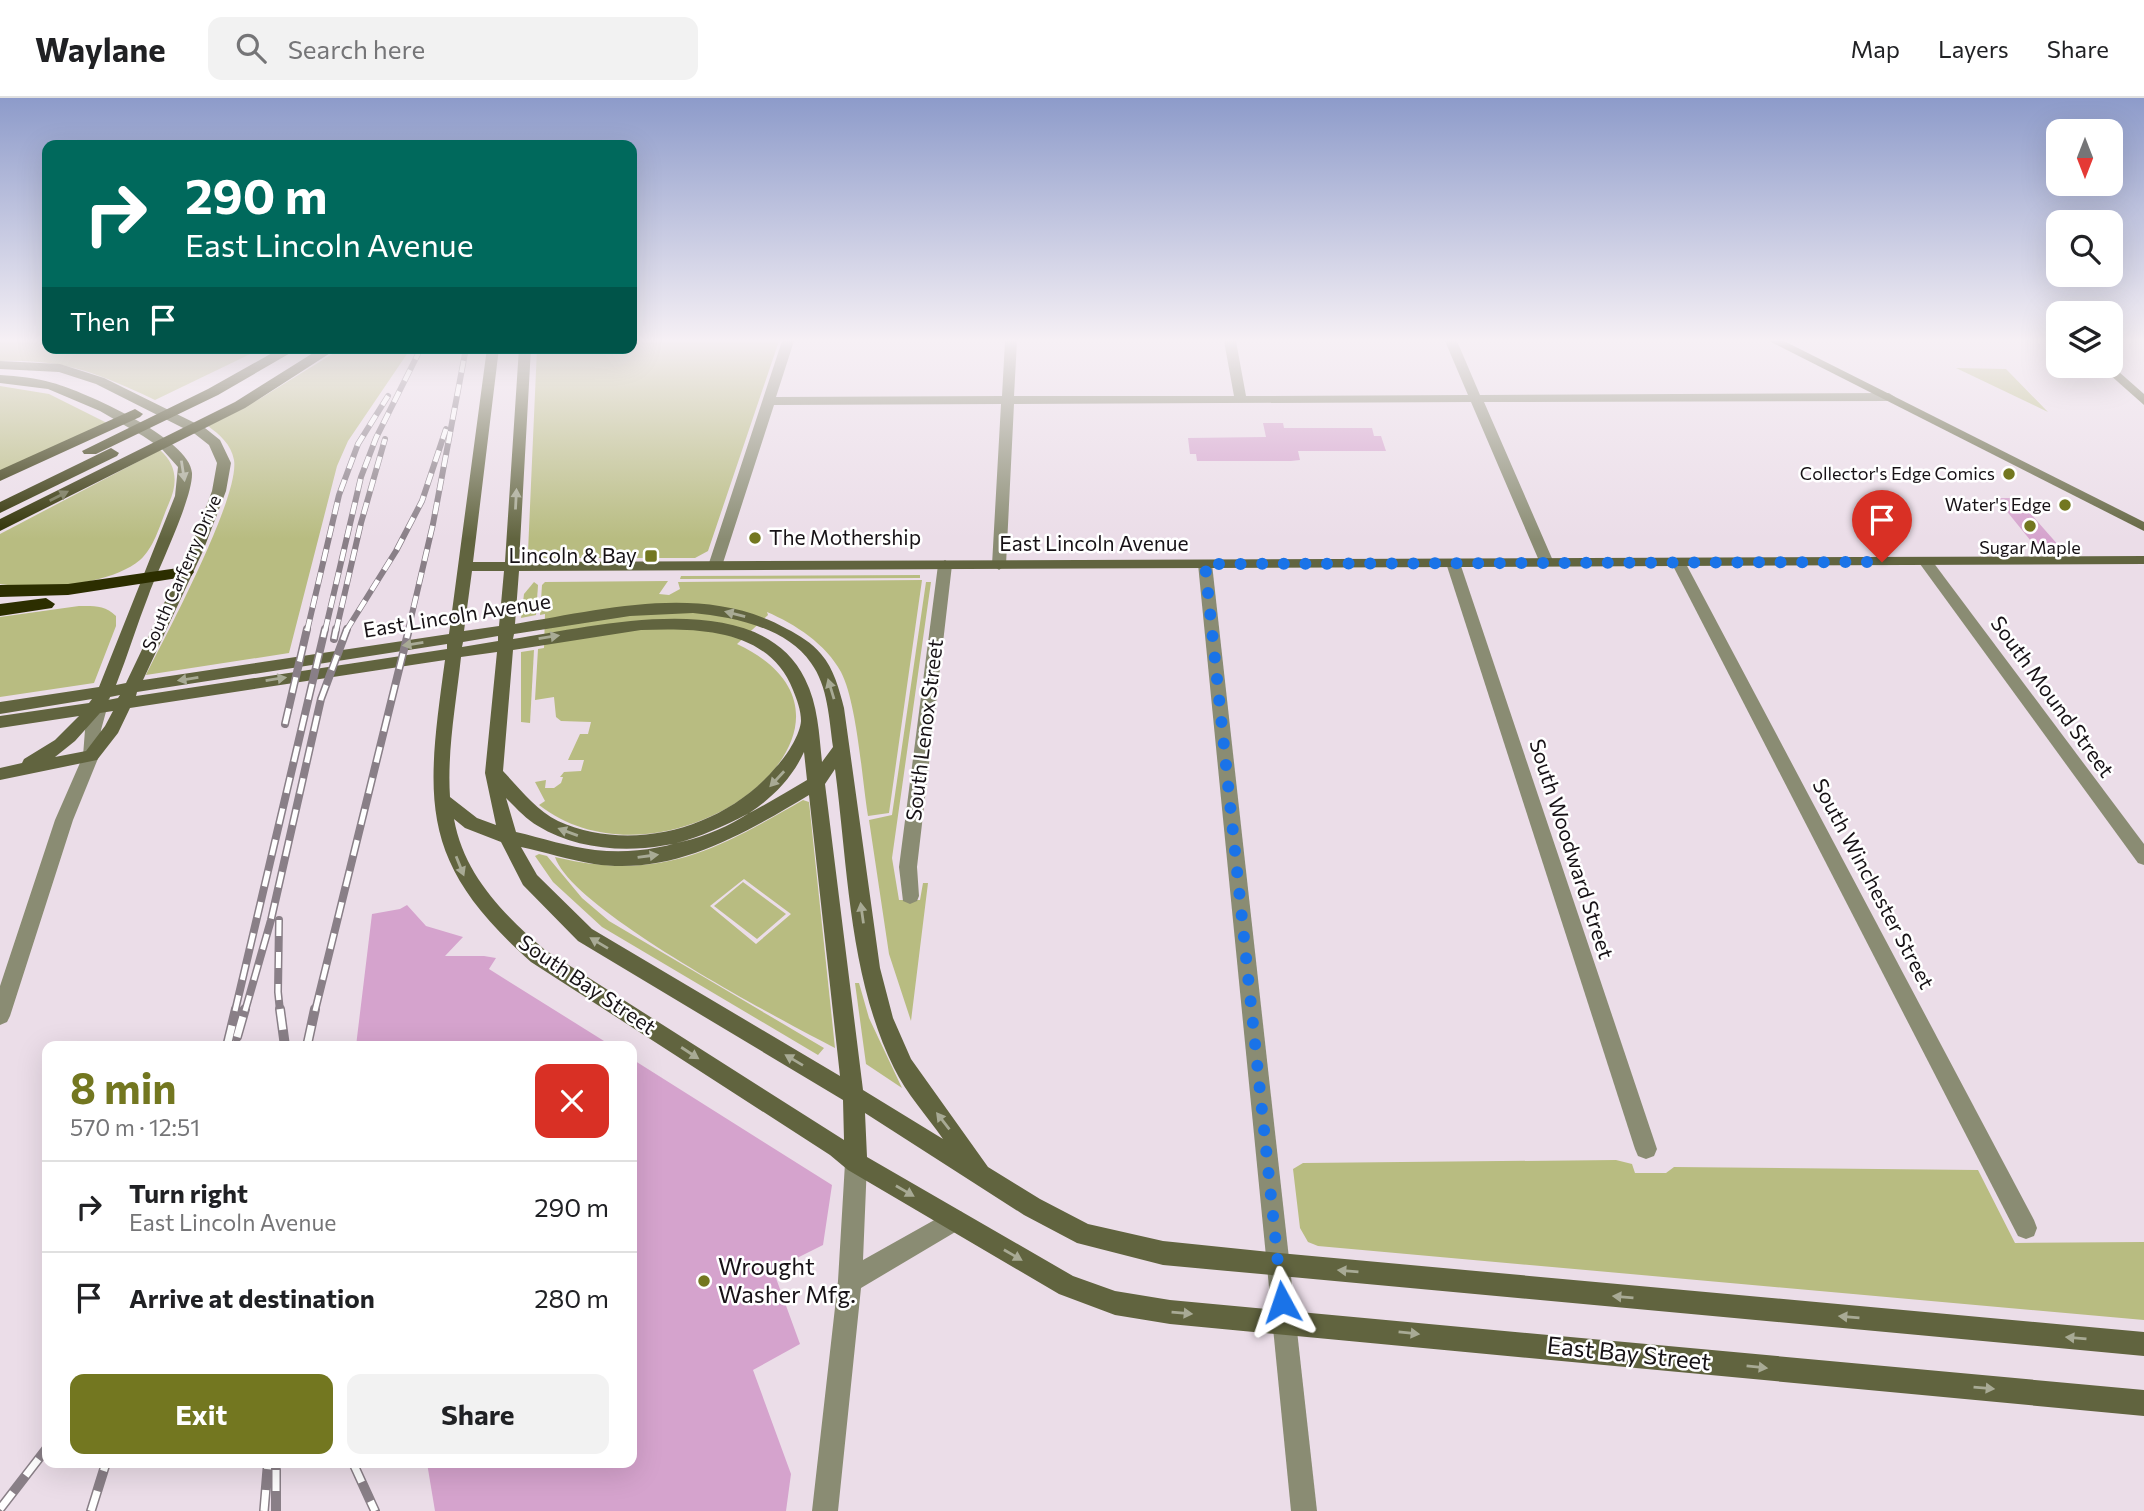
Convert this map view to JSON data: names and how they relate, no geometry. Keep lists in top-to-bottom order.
{
  "streets": {
    "main road": [
      "East Lincoln Avenue",
      "South Carferry Drive",
      "South Bay Street",
      "East Bay Street"
    ],
    "street": [
      "South Mound Street",
      "South Lenox Street",
      "South Woodward Street",
      "South Winchester Street"
    ]
  },
  "crossings": [
    ["East Lincoln Avenue", "South Mound Street"],
    ["East Lincoln Avenue", "South Lenox Street"],
    ["East Lincoln Avenue", "South Woodward Street"],
    ["East Lincoln Avenue", "South Winchester Street"],
    ["East Lincoln Avenue", "South Bay Street"],
    ["South Bay Street", "East Bay Street"]
  ],
  "places": {
    "other": [
      "Collector's Edge Comics",
      "Water's Edge",
      "Sugar Maple",
      "The Mothership",
      "Wrought Washer Mfg."
    ],
    "transit": ["Lincoln & Bay"]
  },
  "north": "bottom",
  "page": {
    "header": "Waylane",
    "search": "Search here",
    "nav": ["Map", "Layers", "Share"],
    "turn": ["290 m", "East Lincoln Avenue"],
    "then": "Then",
    "heading": ["8 min", "570 m · 12:51"],
    "list": [
      {
        "name": "Turn right",
        "note": "East Lincoln Avenue",
        "value": "290 m"
      },
      {
        "name": "Arrive at destination",
        "value": "280 m"
      }
    ],
    "buttons": ["Exit", "Share"]
  }
}
